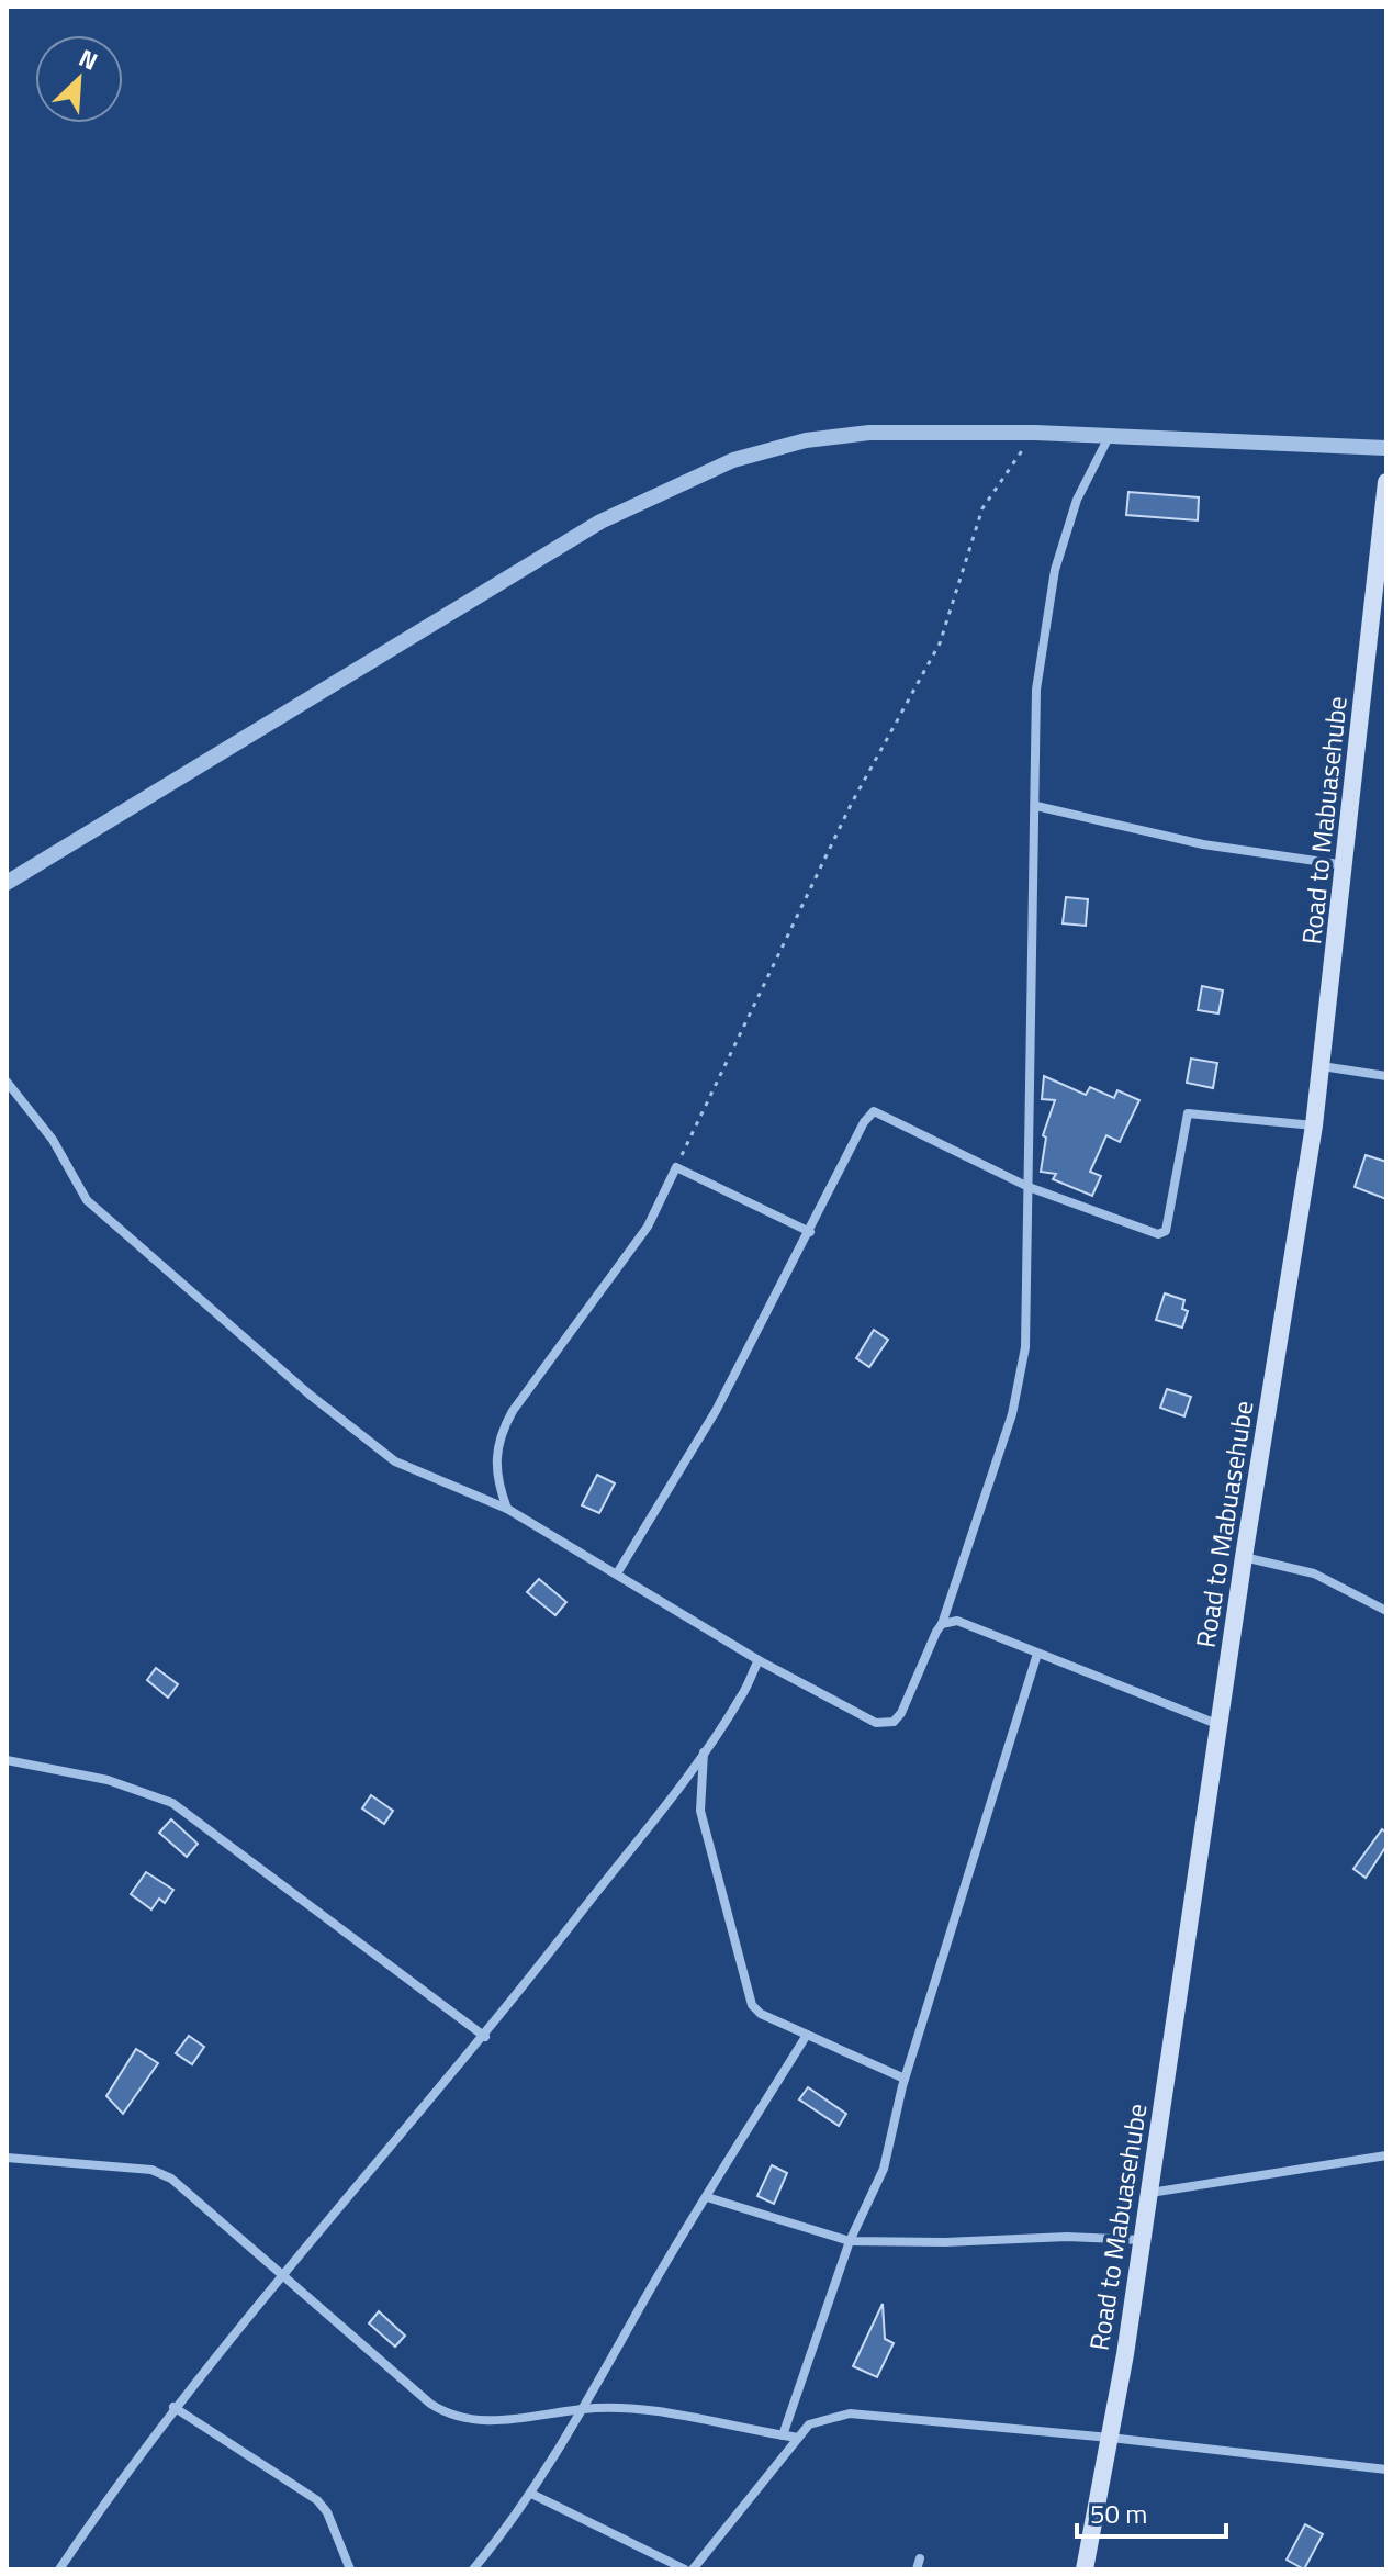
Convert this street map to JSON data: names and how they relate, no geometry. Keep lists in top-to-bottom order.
{
  "streets": {
    "main road": ["Road to Mabuasehube"]
  },
  "scale_bar": "50 m",
  "north": "top right"
}
